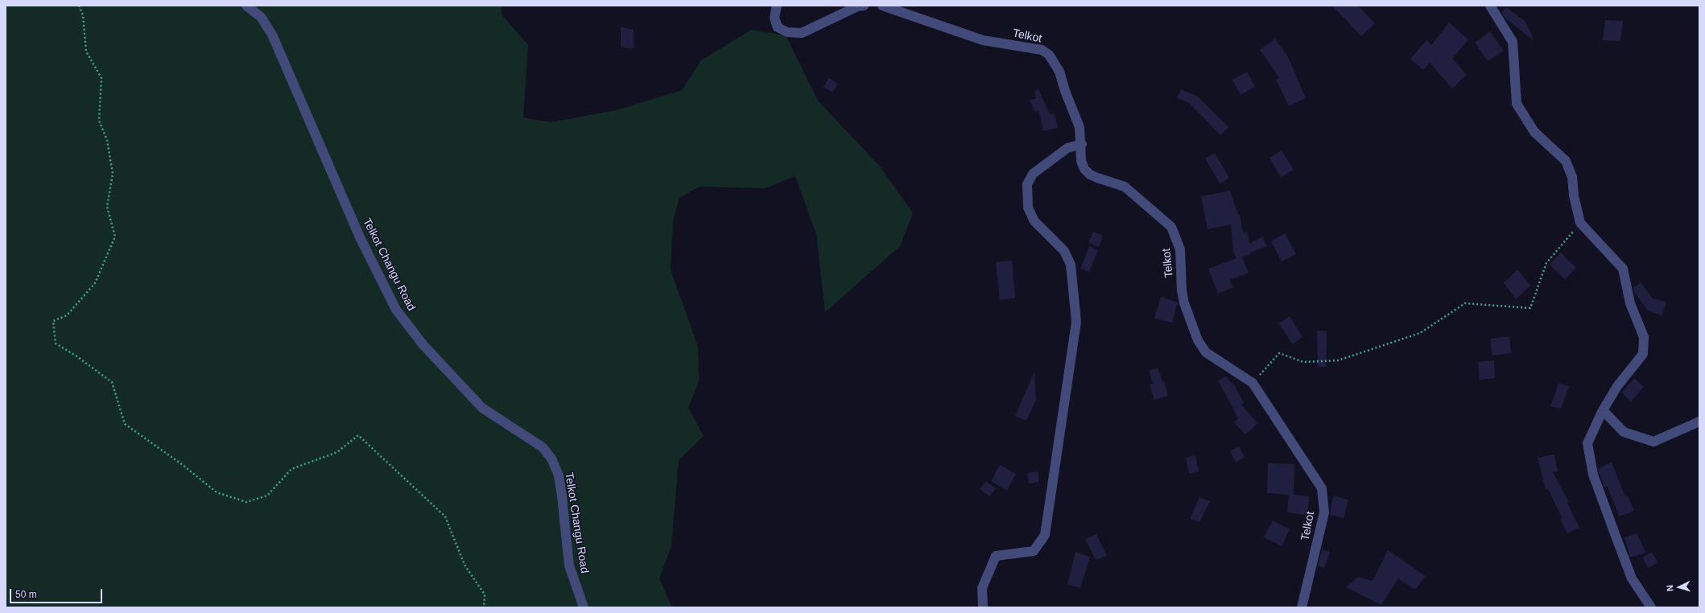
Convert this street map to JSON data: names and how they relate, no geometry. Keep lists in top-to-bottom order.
{
  "streets": {
    "street": ["Telkot", "Telkot Changu Road"]
  },
  "scale_bar": "50 m",
  "north": "left"
}
